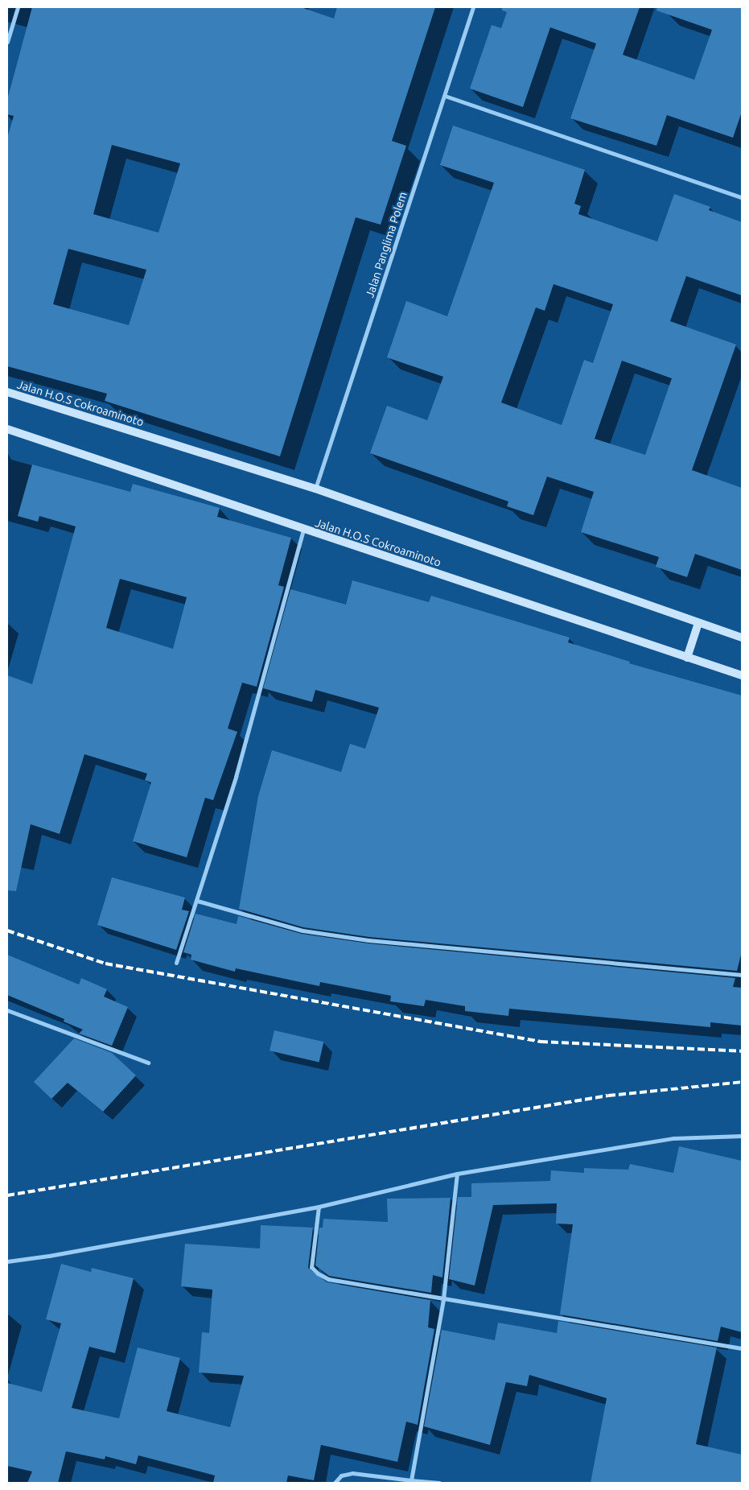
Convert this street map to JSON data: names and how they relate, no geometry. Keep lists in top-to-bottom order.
{
  "streets": {
    "main road": ["Jalan H.O.S Cokroaminoto"],
    "street": ["Jalan Panglima Polem"]
  },
  "crossings": [
    ["Jalan Panglima Polem", "Jalan H.O.S Cokroaminoto"]
  ]
}
